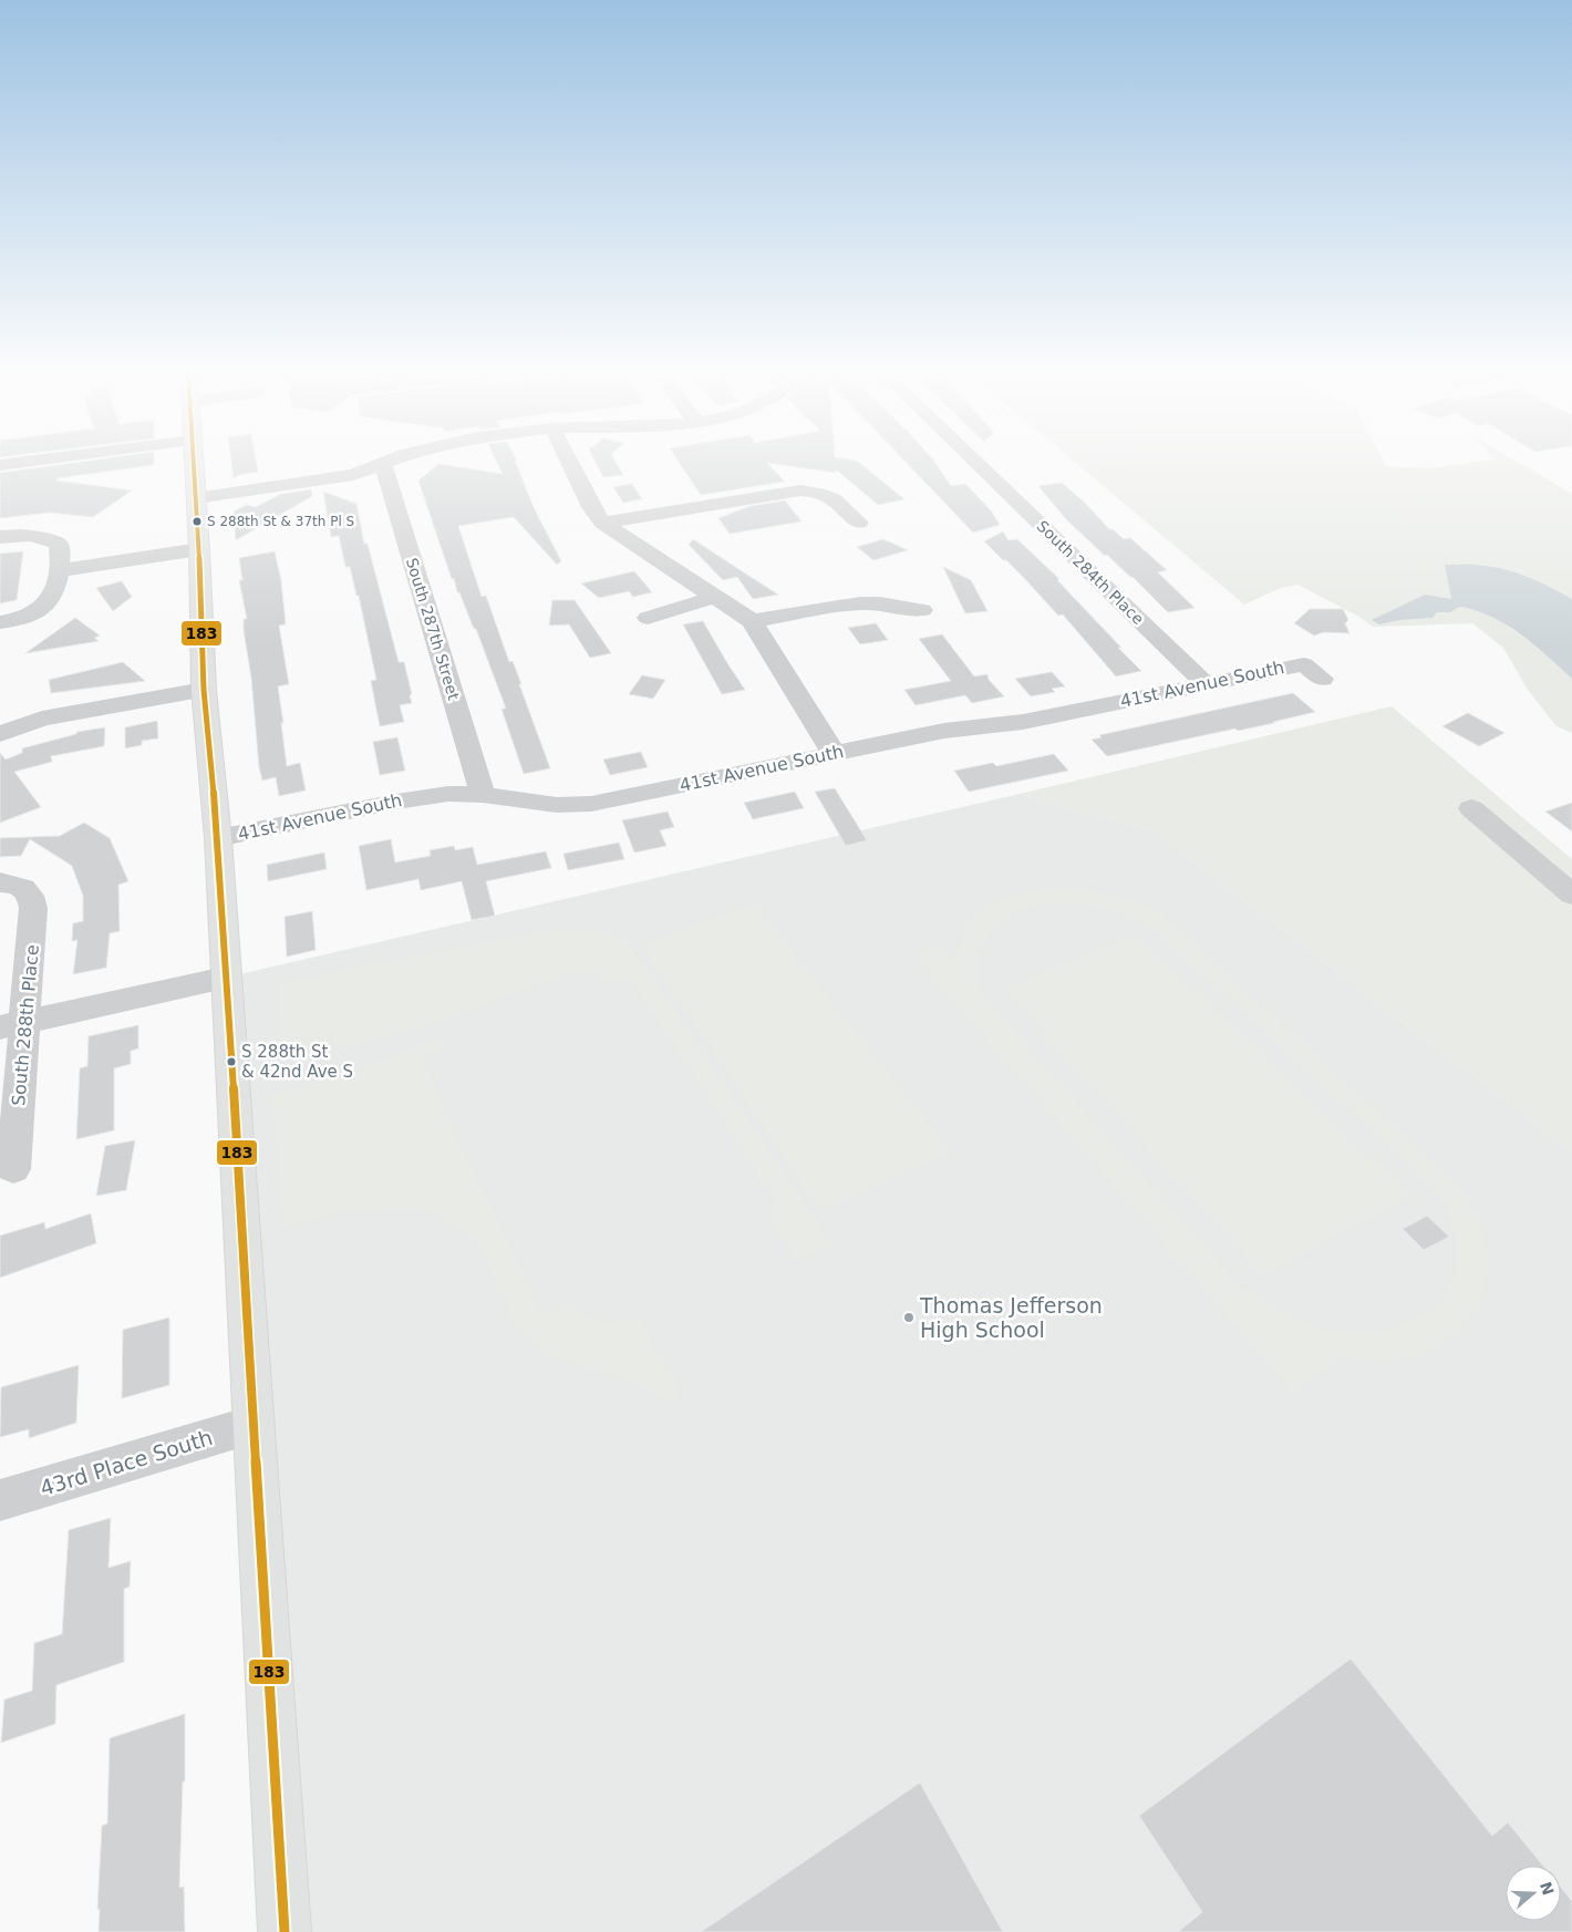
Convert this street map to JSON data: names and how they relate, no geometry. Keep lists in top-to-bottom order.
{
  "streets": {
    "street": [
      "South 284th Place",
      "South 287th Street",
      "41st Avenue South",
      "South 288th Place",
      "43rd Place South"
    ]
  },
  "crossings": [
    ["South 284th Place", "41st Avenue South"],
    ["South 287th Street", "41st Avenue South"]
  ],
  "places": ["S 288th St & 37th Pl S", "S 288th St & 42nd Ave S", "Thomas Jefferson High School"],
  "lines": ["transit line 183"],
  "north": "right"
}
